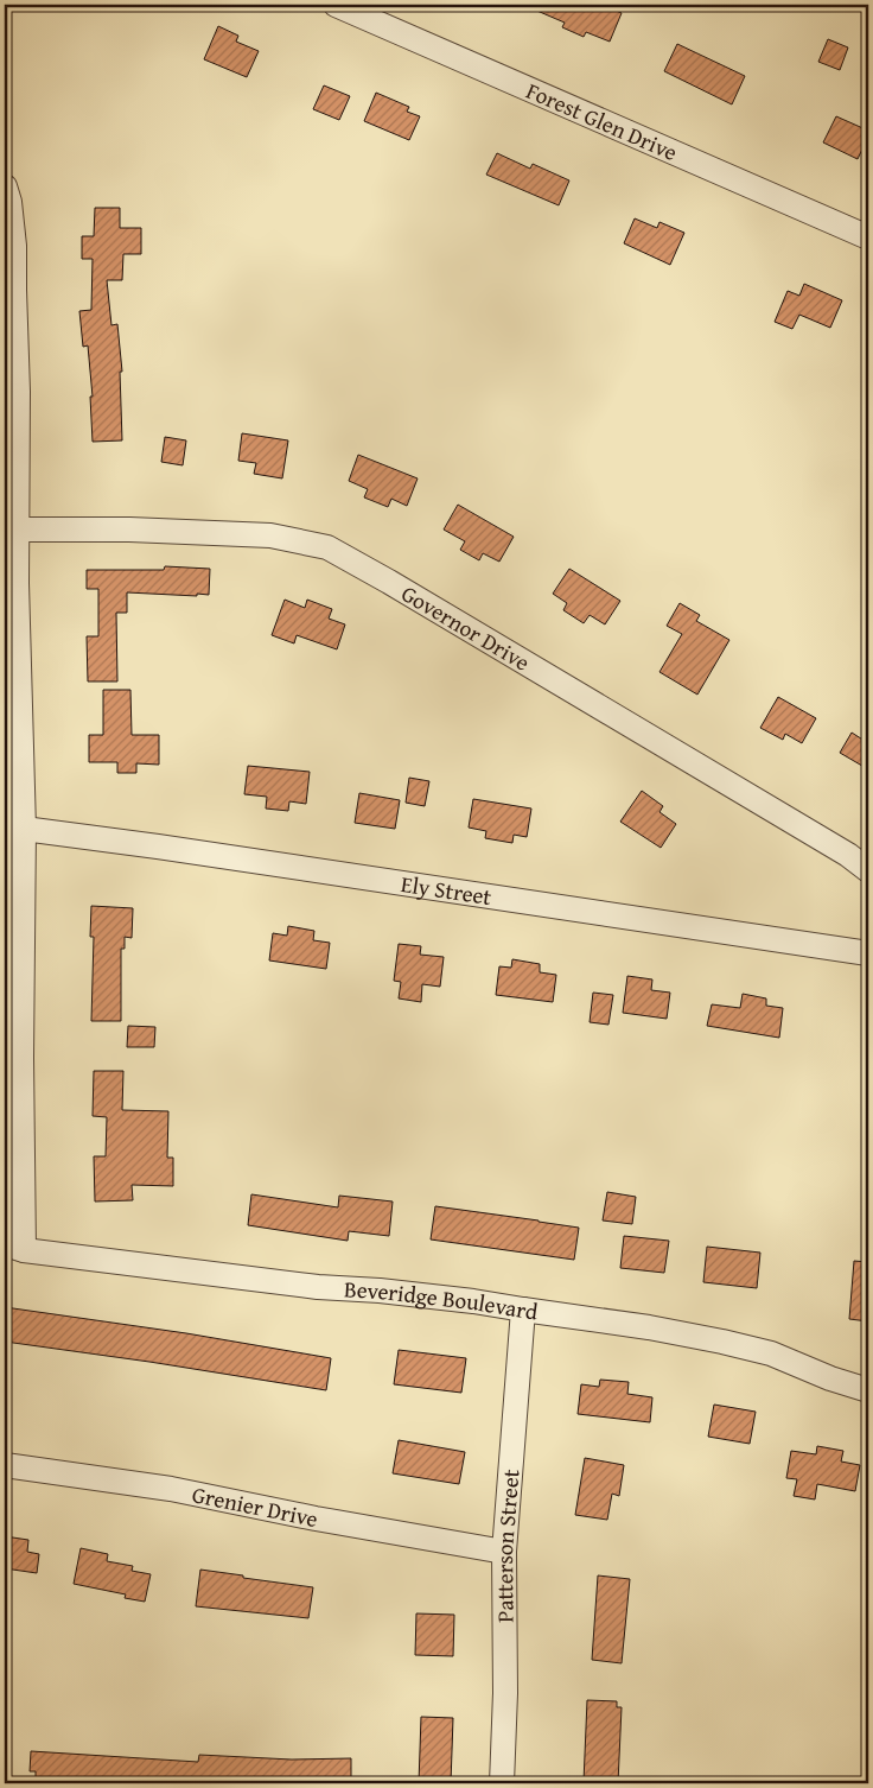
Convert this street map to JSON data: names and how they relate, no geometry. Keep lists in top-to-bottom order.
{
  "streets": {
    "street": [
      "Forest Glen Drive",
      "Governor Drive",
      "Ely Street",
      "Beveridge Boulevard",
      "Grenier Drive",
      "Patterson Street"
    ]
  },
  "crossings": [
    ["Beveridge Boulevard", "Patterson Street"],
    ["Grenier Drive", "Patterson Street"]
  ]
}
